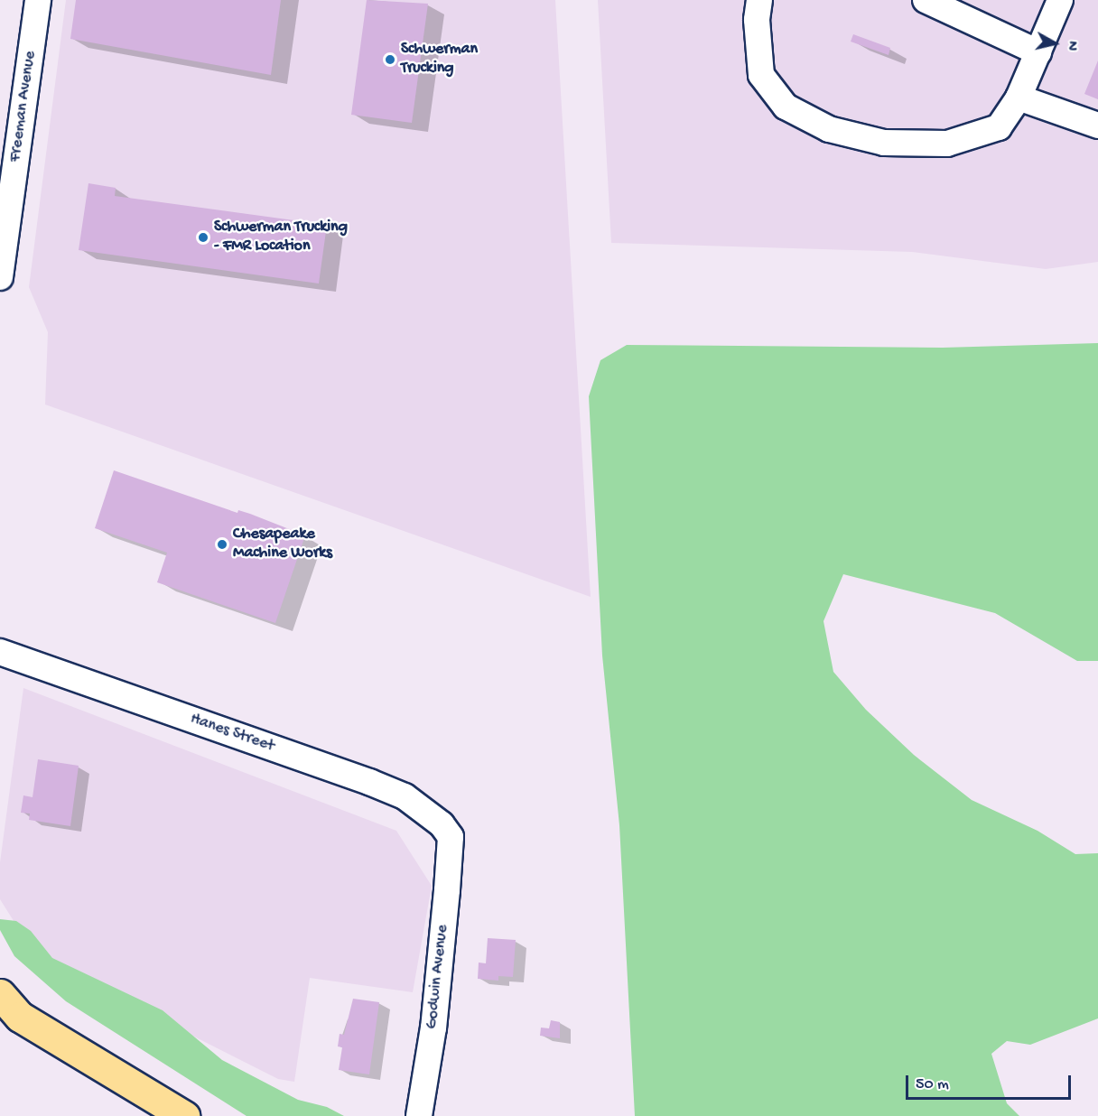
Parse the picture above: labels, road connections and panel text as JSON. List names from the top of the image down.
{
  "streets": {
    "street": ["Freeman Avenue", "Hanes Street", "Godwin Avenue"]
  },
  "crossings": [
    ["Hanes Street", "Godwin Avenue"]
  ],
  "places": ["Schwerman Trucking", "Schwerman Trucking - FMR Location", "Chesapeake Machine Works"],
  "scale_bar": "50 m",
  "north": "right"
}
